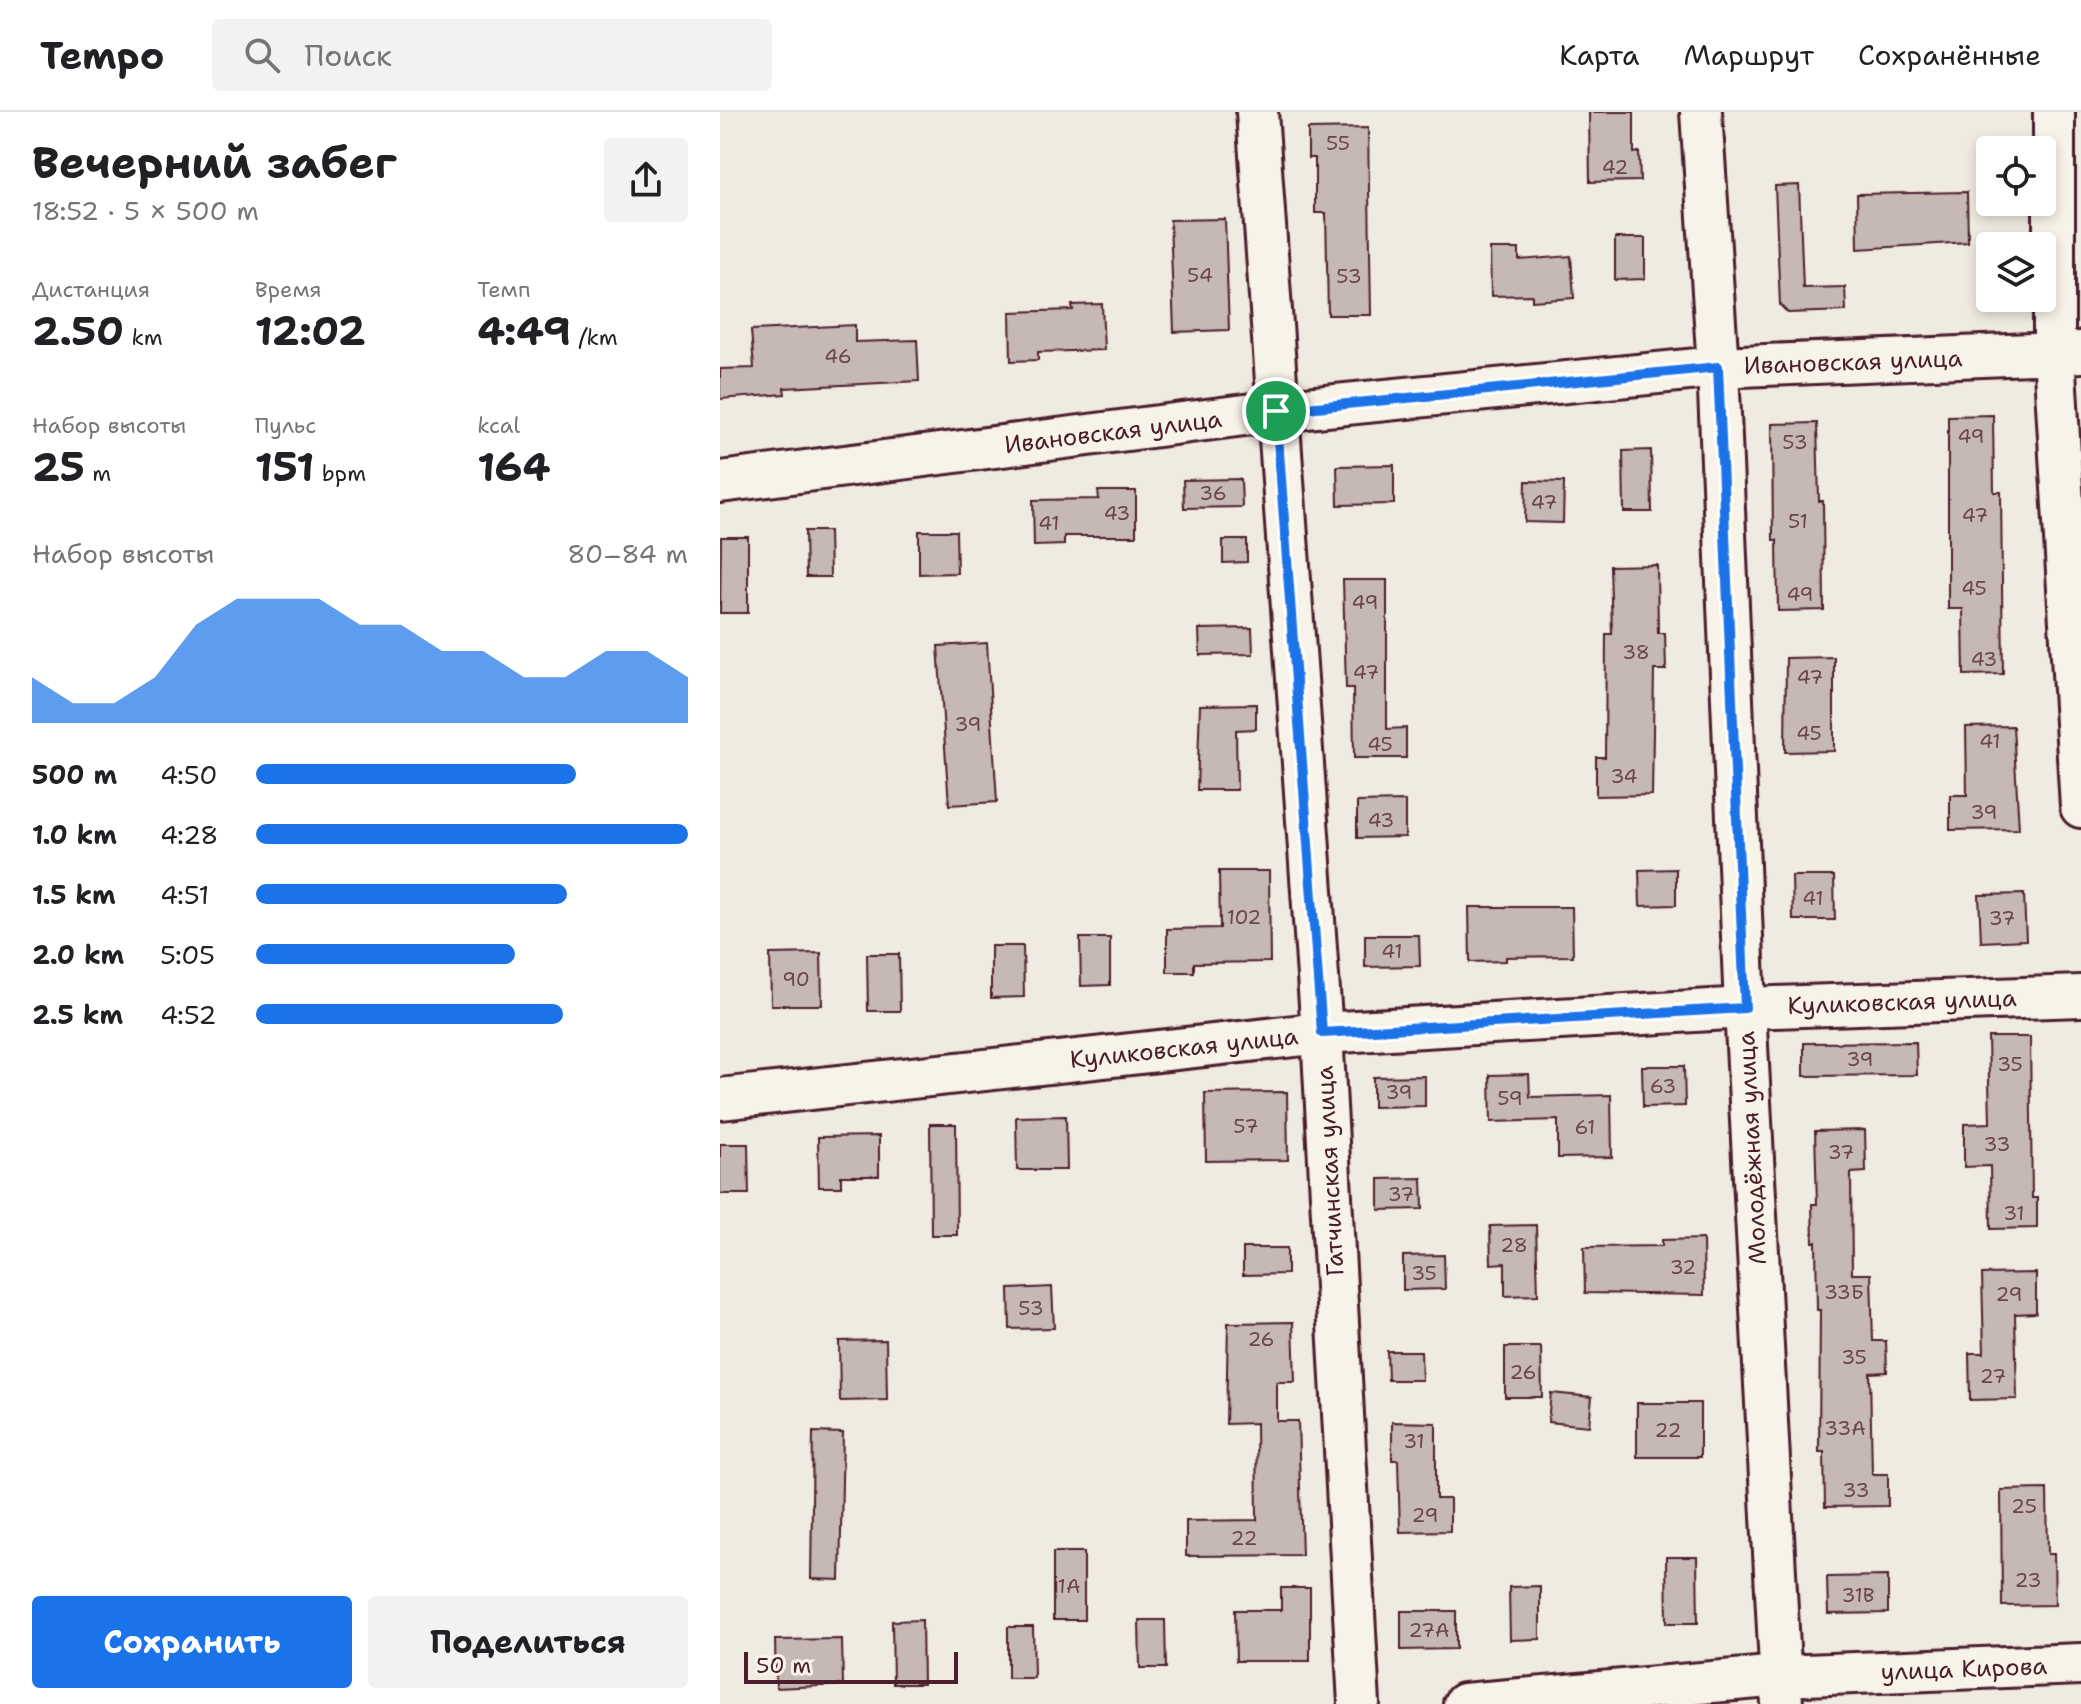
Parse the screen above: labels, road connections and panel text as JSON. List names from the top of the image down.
{
  "streets": {
    "street": [
      "Ивановская улица",
      "Куликовская улица",
      "Молодёжная улица",
      "Гатчинская улица",
      "улица Кирова"
    ]
  },
  "crossings": [
    ["Ивановская улица", "Молодёжная улица"],
    ["Ивановская улица", "Гатчинская улица"],
    ["Куликовская улица", "Молодёжная улица"],
    ["Куликовская улица", "Гатчинская улица"],
    ["Молодёжная улица", "улица Кирова"]
  ],
  "house_numbers": [
    "55",
    "42",
    "54",
    "53",
    "46",
    "49",
    "53",
    "36",
    "47",
    "43",
    "47",
    "51",
    "41",
    "45",
    "49",
    "49",
    "38",
    "43",
    "47",
    "47",
    "39",
    "45",
    "41",
    "45",
    "34",
    "39",
    "43",
    "41",
    "102",
    "37",
    "41",
    "90",
    "39",
    "35",
    "63",
    "39",
    "59",
    "57",
    "61",
    "33",
    "37",
    "37",
    "31",
    "28",
    "32",
    "35",
    "33Б",
    "29",
    "53",
    "26",
    "35",
    "26",
    "27",
    "33А",
    "22",
    "31",
    "33",
    "25",
    "29",
    "22",
    "23",
    "1А",
    "31В",
    "27А"
  ],
  "scale_bar": "50 m",
  "page": {
    "header": "Tempo",
    "search": "Поиск",
    "nav": ["Карта", "Маршрут", "Сохранённые"],
    "heading": ["Вечерний забег", "18:52 · 5 × 500 m"],
    "stats": [
      ["Дистанция", "2.50 km"],
      ["Время", "12:02"],
      ["Темп", "4:49 /km"],
      ["Набор высоты", "25 m"],
      ["Пульс", "151 bpm"],
      ["kcal", "164"]
    ],
    "chart": ["Набор высоты", "80–84 m"],
    "list": [
      {
        "name": "500 m",
        "note": "4:50"
      },
      {
        "name": "1.0 km",
        "note": "4:28"
      },
      {
        "name": "1.5 km",
        "note": "4:51"
      },
      {
        "name": "2.0 km",
        "note": "5:05"
      },
      {
        "name": "2.5 km",
        "note": "4:52"
      }
    ],
    "buttons": ["Сохранить", "Поделиться"],
    "scale": "50 m"
  }
}
